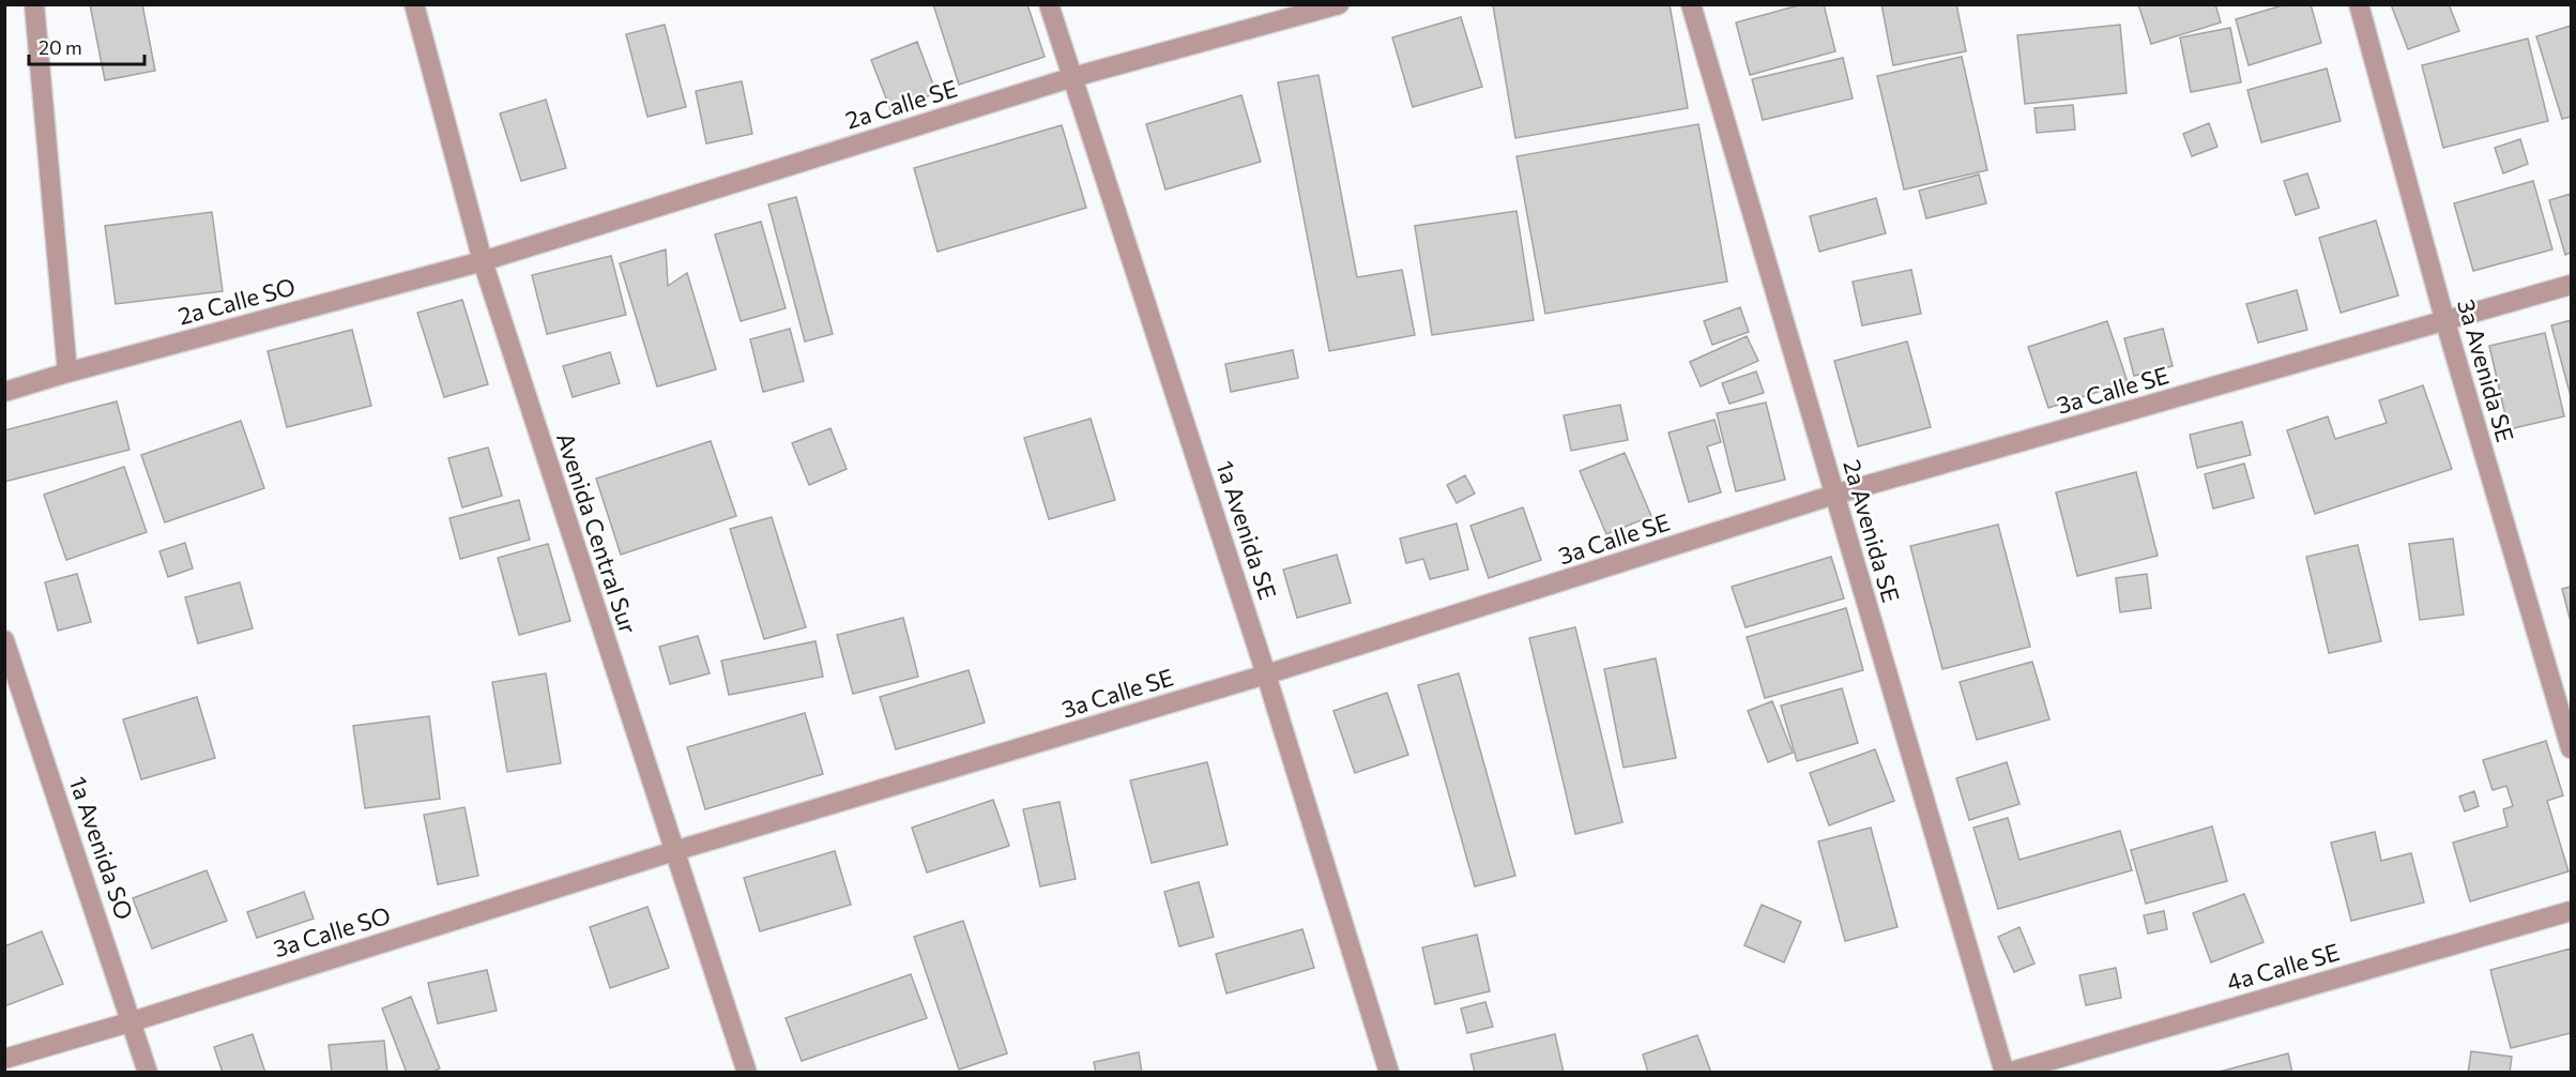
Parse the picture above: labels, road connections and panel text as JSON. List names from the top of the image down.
{
  "streets": {
    "street": [
      "2a Calle SE",
      "2a Calle SO",
      "3a Avenida SE",
      "3a Calle SE",
      "1a Avenida SE",
      "2a Avenida SE",
      "Avenida Central Sur",
      "1a Avenida SO",
      "3a Calle SO",
      "4a Calle SE"
    ]
  },
  "crossings": [
    ["2a Calle SE", "2a Calle SO"],
    ["2a Calle SE", "1a Avenida SE"],
    ["2a Calle SE", "Avenida Central Sur"],
    ["2a Calle SO", "Avenida Central Sur"],
    ["3a Avenida SE", "3a Calle SE"],
    ["3a Calle SE", "1a Avenida SE"],
    ["3a Calle SE", "2a Avenida SE"],
    ["3a Calle SE", "Avenida Central Sur"],
    ["3a Calle SE", "3a Calle SO"],
    ["2a Avenida SE", "4a Calle SE"],
    ["Avenida Central Sur", "3a Calle SO"],
    ["1a Avenida SO", "3a Calle SO"]
  ],
  "scale_bar": "20 m"
}
